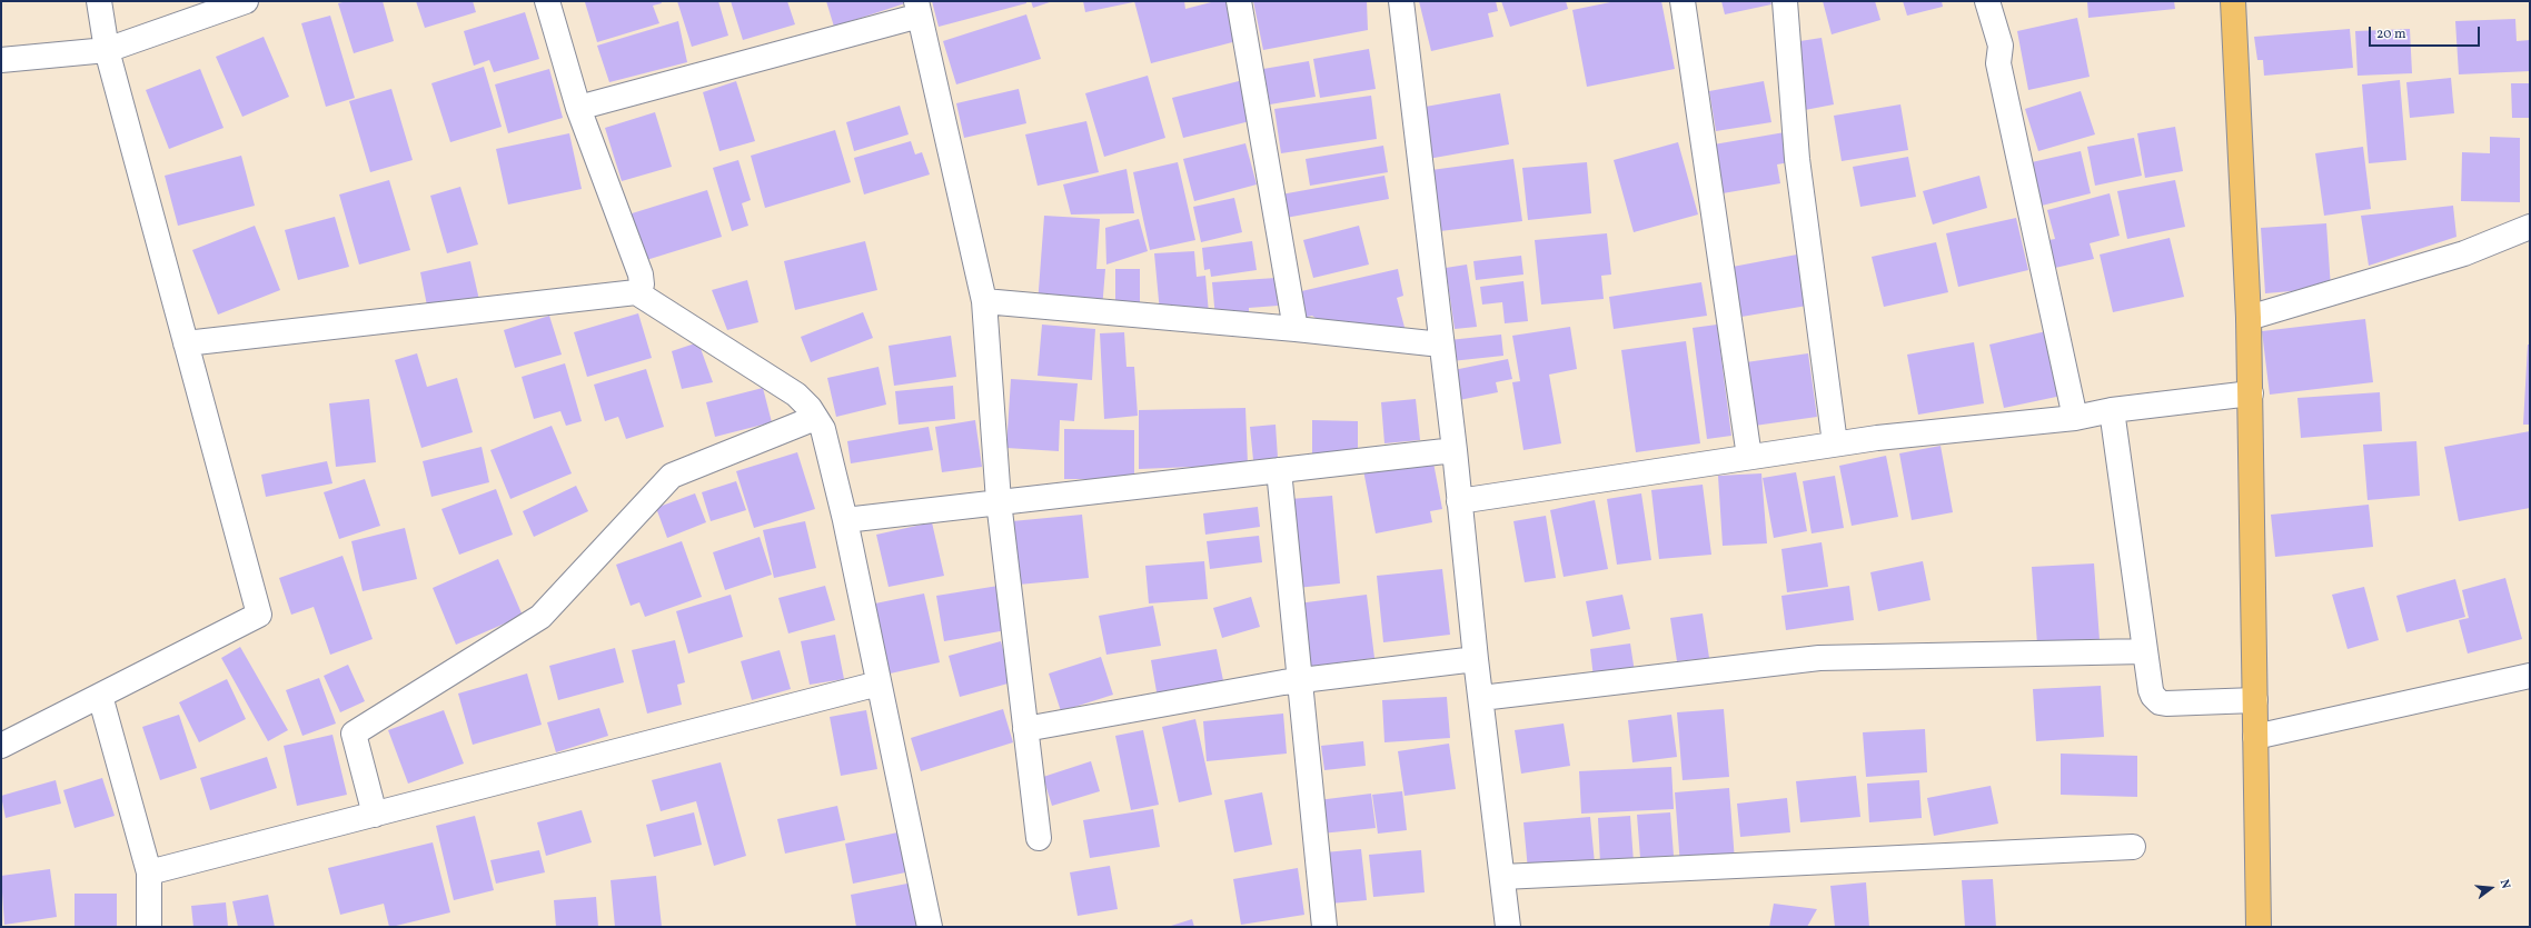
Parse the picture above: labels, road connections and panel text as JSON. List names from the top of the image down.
{
  "scale_bar": "20 m",
  "north": "right"
}
